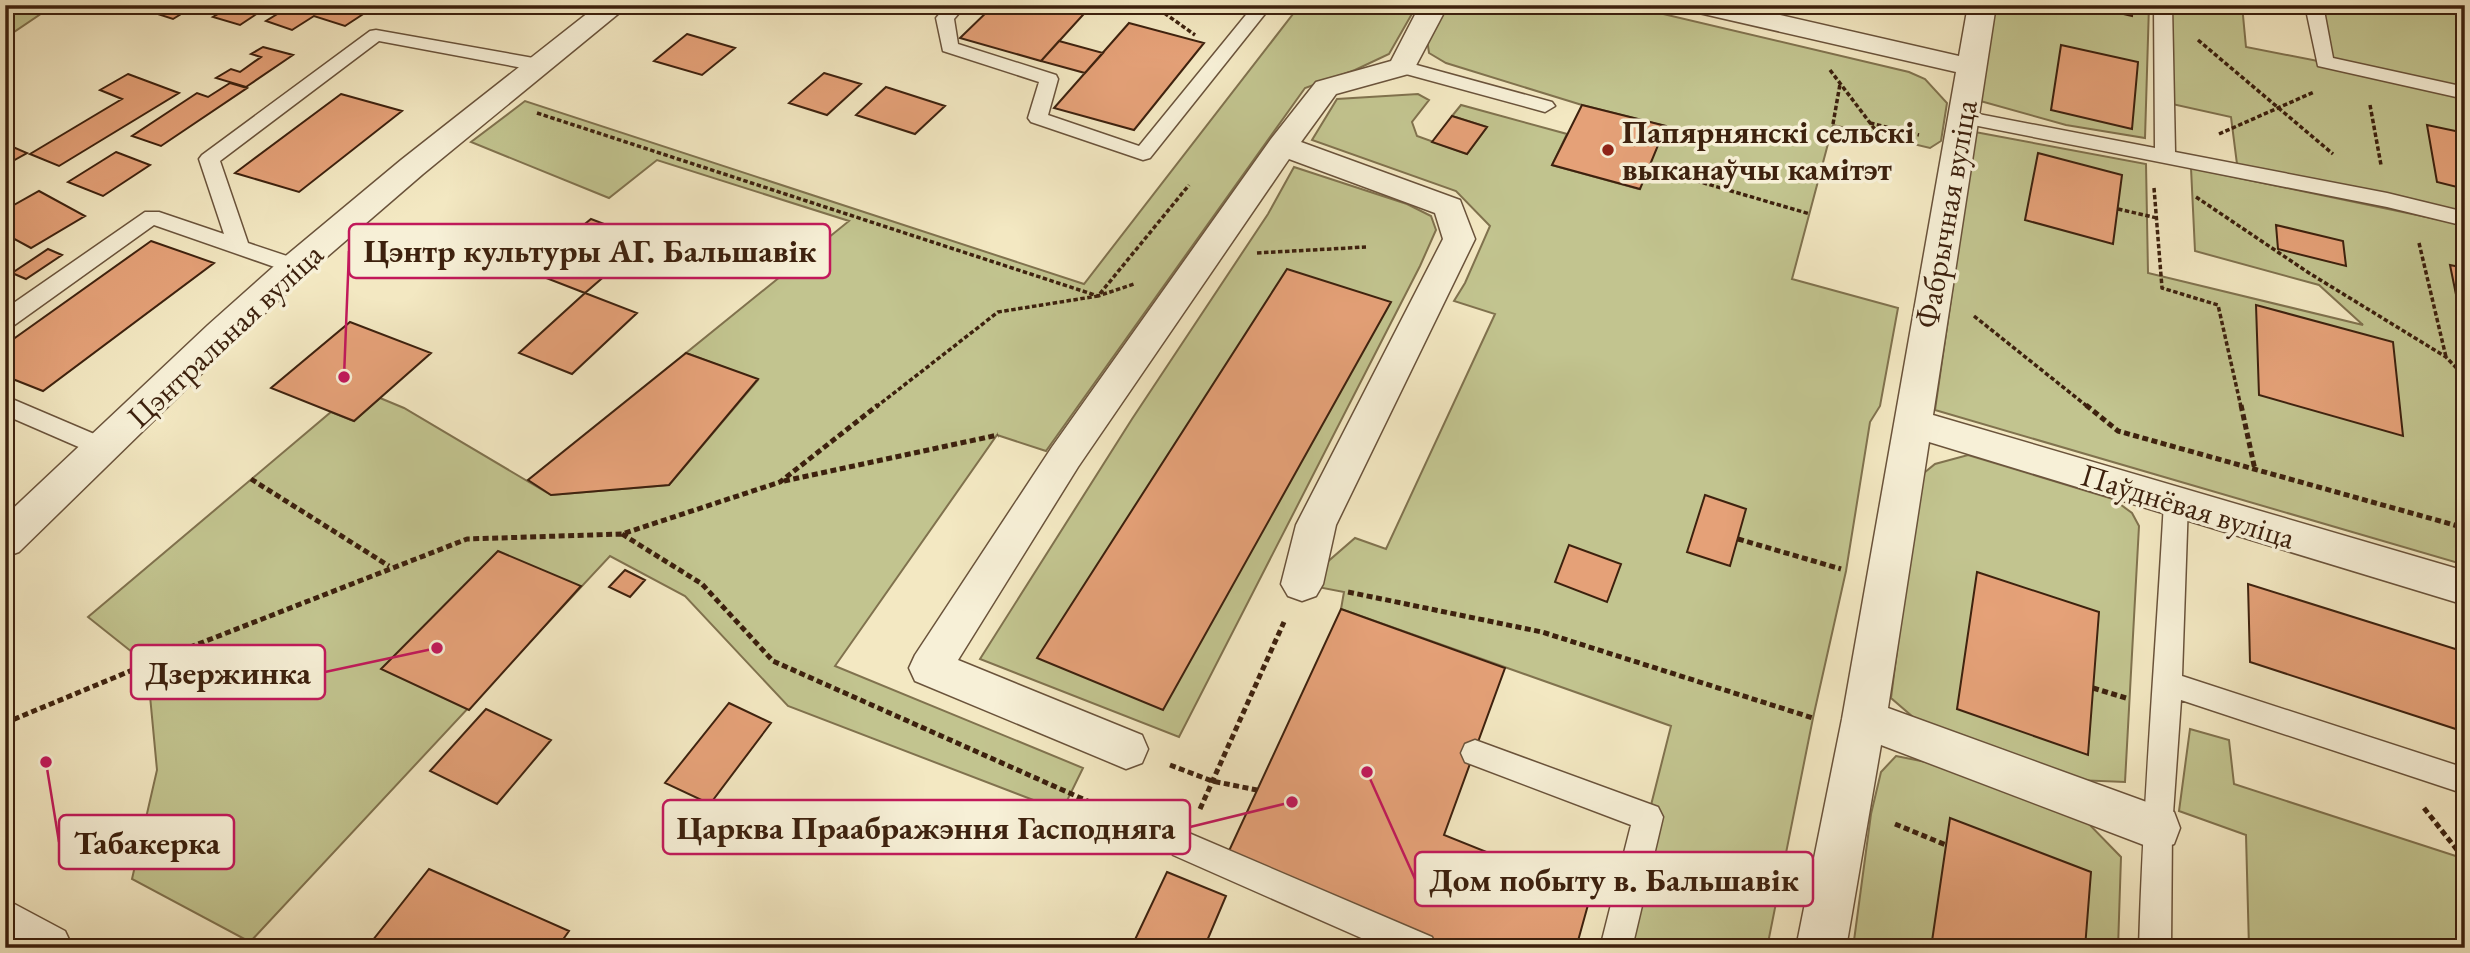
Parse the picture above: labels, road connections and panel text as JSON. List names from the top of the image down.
{
  "streets": {
    "street": ["Фабрычная вуліца", "Цэнтральная вуліца", "Паўднёвая вуліца"]
  },
  "crossings": [
    ["Фабрычная вуліца", "Паўднёвая вуліца"]
  ],
  "places": [
    "Папярнянскі сельскі выканаўчы камітэт",
    "Цэнтр культуры АГ. Бальшавік",
    "Дзержинка",
    "Табакерка",
    "Дом побыту в. Бальшавік",
    "Царква Праабражэння Гасподняга"
  ]
}
